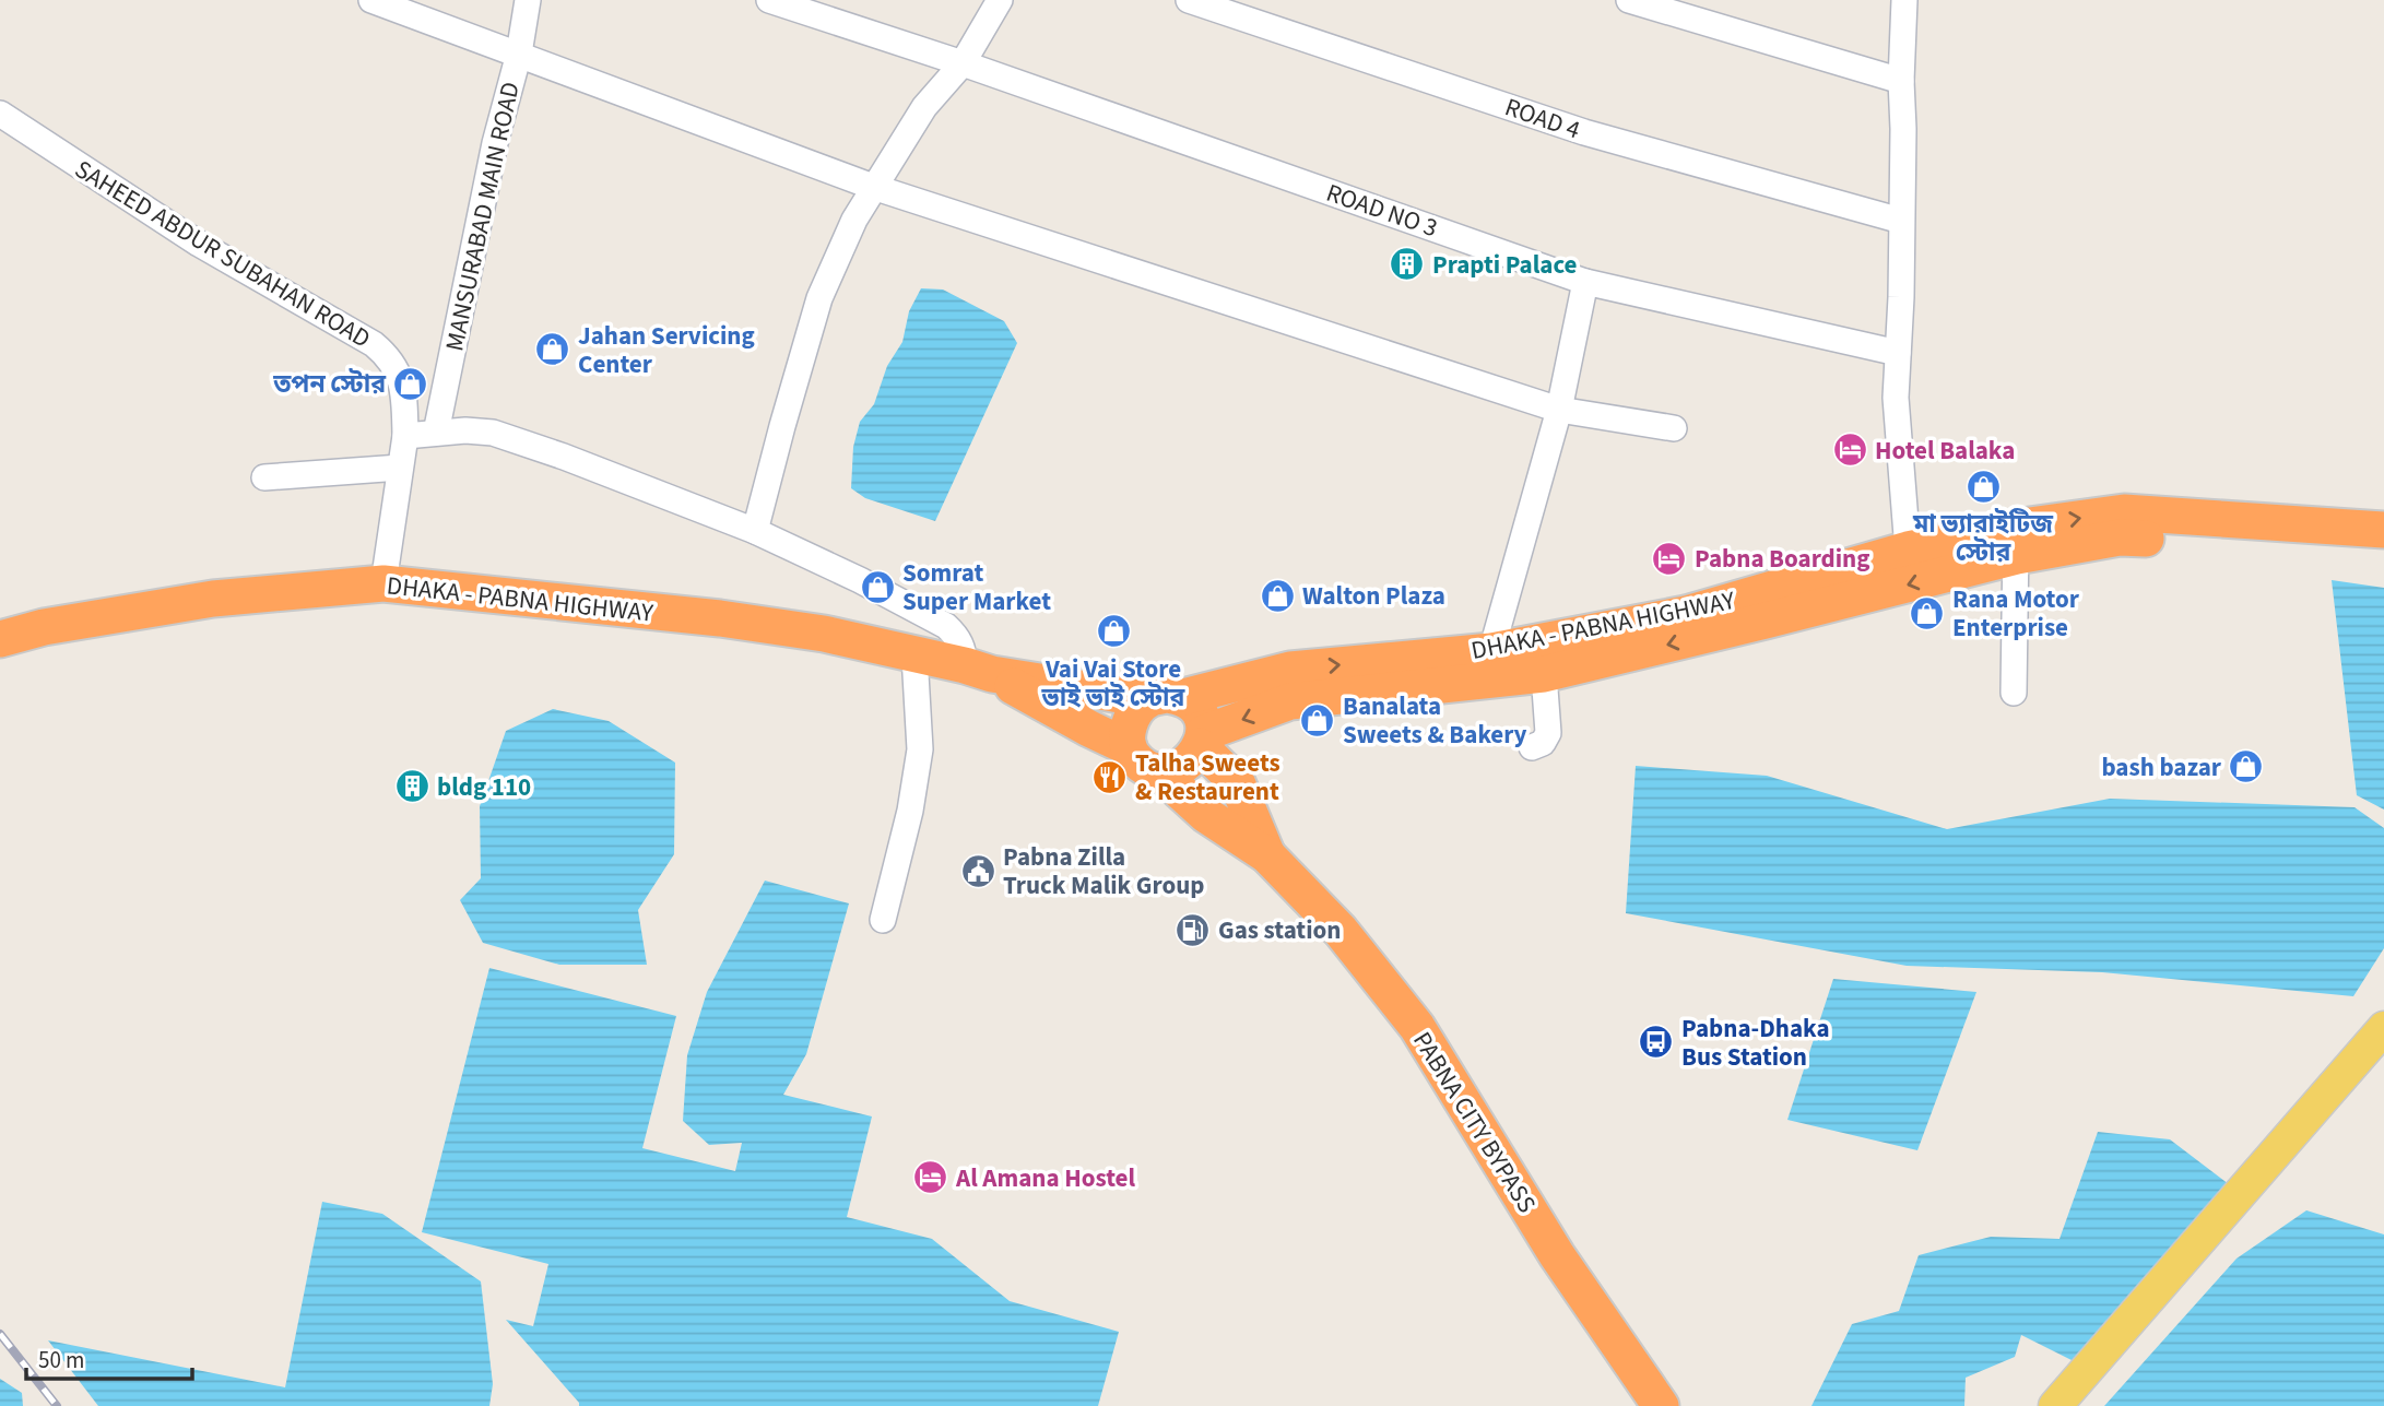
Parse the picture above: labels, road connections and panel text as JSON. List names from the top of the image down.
{
  "streets": {
    "highway": ["DHAKA - PABNA HIGHWAY", "PABNA CITY BYPASS"],
    "street": [
      "ROAD 4",
      "ROAD NO 3",
      "MANSURABAD MAIN ROAD",
      "SAHEED ABDUR SUBAHAN ROAD"
    ]
  },
  "crossings": [
    ["SAHEED ABDUR SUBAHAN ROAD", "DHAKA - PABNA HIGHWAY"],
    ["DHAKA - PABNA HIGHWAY", "PABNA CITY BYPASS"]
  ],
  "places": {
    "building": ["Prapti Palace", "bldg 110"],
    "shop": [
      "Jahan Servicing Center",
      "তপন স্টোর",
      "মা ভ‍্যারাইটিজ স্টোর",
      "Somrat Super Market",
      "Walton Plaza",
      "Rana Motor Enterprise",
      "Vai Vai Store ভাই ভাই স্টোর",
      "Banalata Sweets & Bakery",
      "bash bazar"
    ],
    "hotel": ["Hotel Balaka", "Pabna Boarding", "Al Amana Hostel"],
    "restaurant": ["Talha Sweets & Restaurent"],
    "public building": ["Pabna Zilla Truck Malik Group"],
    "fuel station": ["Gas station"],
    "bus stop": ["Pabna-Dhaka Bus Station"]
  },
  "scale_bar": "50 m"
}
